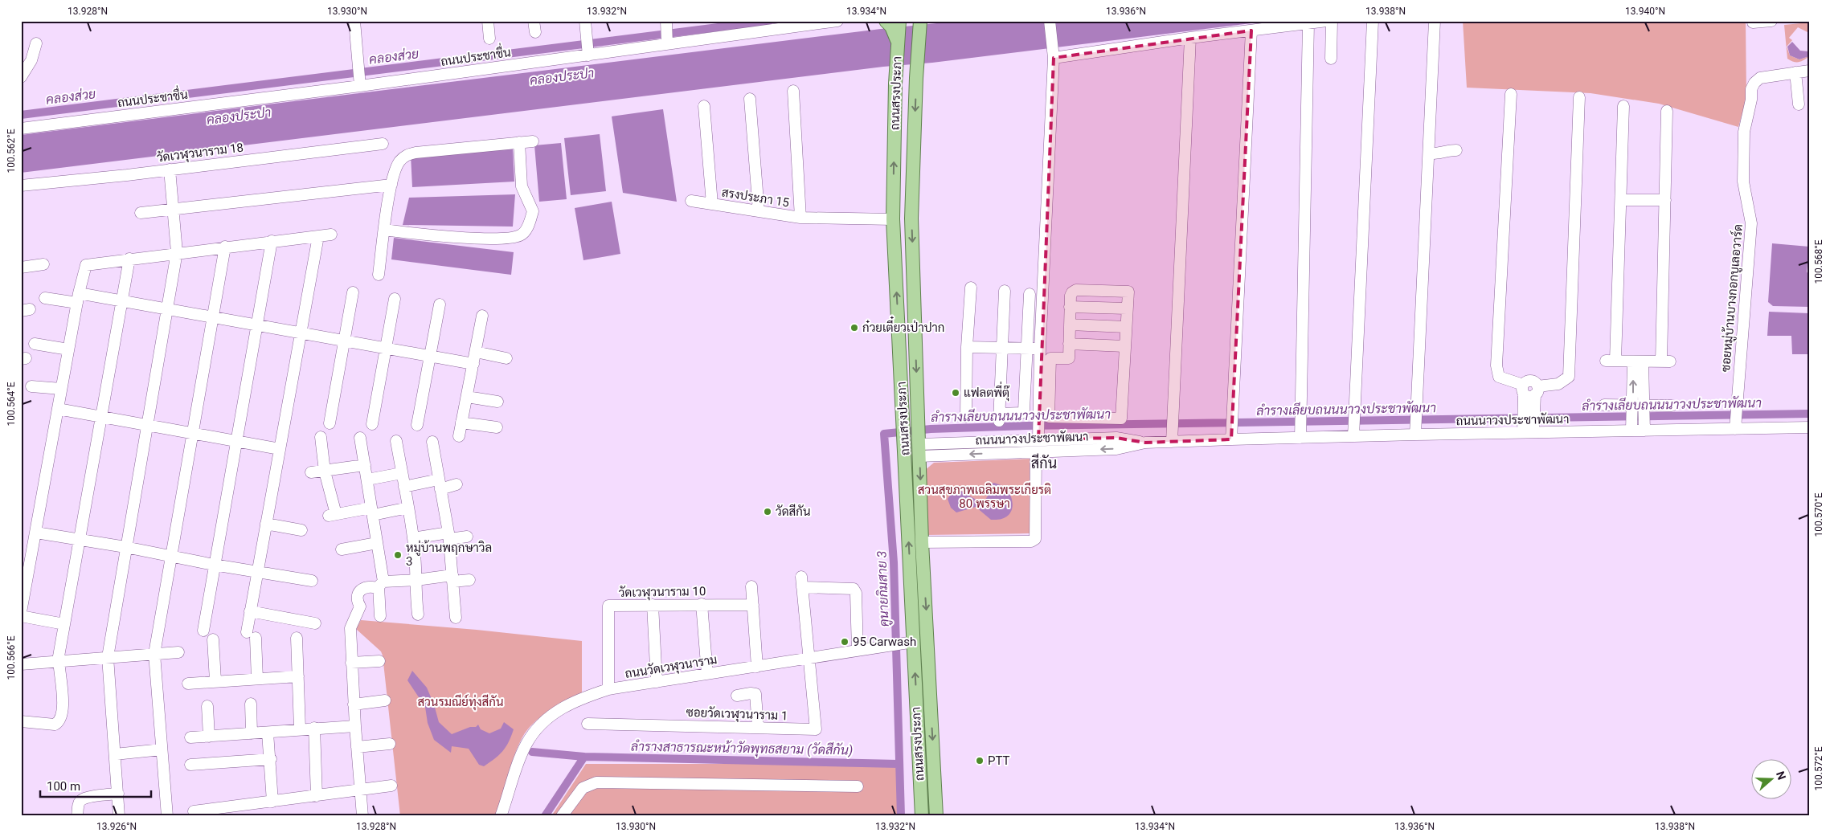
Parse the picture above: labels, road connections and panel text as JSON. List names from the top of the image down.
{
  "streets": {
    "main road": ["ถนนสรงประภา"],
    "street": [
      "ถนนประชาชื่น",
      "วัดเวฬุวนาราม 18",
      "สรงประภา 15",
      "ซอยหมู่บ้านบางกอกบูเลอวาร์ด",
      "ถนนนาวงประชาพัฒนา",
      "วัดเวฬุวนาราม 10",
      "ถนนวัดเวฬุวนาราม",
      "ซอยวัดเวฬุวนาราม 1"
    ]
  },
  "crossings": [
    ["ถนนสรงประภา", "สรงประภา 15"],
    ["ถนนสรงประภา", "ถนนนาวงประชาพัฒนา"],
    ["ถนนสรงประภา", "ถนนวัดเวฬุวนาราม"],
    ["ซอยหมู่บ้านบางกอกบูเลอวาร์ด", "ถนนนาวงประชาพัฒนา"],
    ["วัดเวฬุวนาราม 10", "ถนนวัดเวฬุวนาราม"],
    ["ถนนวัดเวฬุวนาราม", "ซอยวัดเวฬุวนาราม 1"]
  ],
  "districts": ["สีกัน"],
  "water": [
    "คลองส่วย",
    "คลองประปา",
    "ลำรางเลียบถนนนาวงประชาพัฒนา",
    "คูนายกิมสาย 3",
    "ลำรางสาธารณะหน้าวัดพุทธสยาม (วัดสีกัน)"
  ],
  "parks": ["สวนสุขภาพเฉลิมพระเกียรติ 80 พรรษา", "สวนรมณีย์ทุ่งสีกัน"],
  "places": [
    "ก๋วยเตี๋ยวเป่าปาก",
    "แฟลตพี่ตุ๊",
    "วัดสีกัน",
    "หมู่บ้านพฤกษาวิล 3",
    "95 Carwash",
    "PTT"
  ],
  "scale_bar": "100 m",
  "north": "right",
  "coordinates": [
    "13.928°N",
    "13.930°N",
    "13.932°N",
    "13.934°N",
    "13.936°N",
    "13.938°N",
    "13.940°N",
    "100.562°E",
    "100.568°E",
    "100.564°E",
    "100.570°E",
    "100.566°E",
    "100.572°E",
    "13.926°N"
  ]
}
